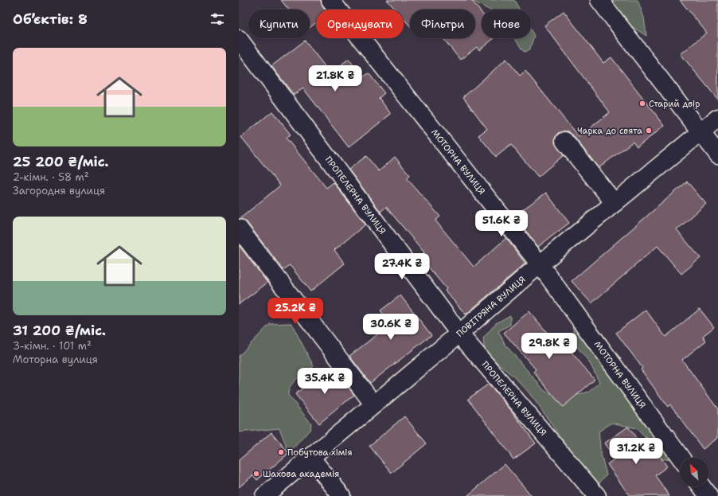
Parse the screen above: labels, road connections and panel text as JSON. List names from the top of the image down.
{
  "streets": {
    "street": ["МОТОРНА ВУЛИЦЯ", "ПРОПЕЛЕРНА ВУЛИЦЯ", "ПОВІТРЯНА ВУЛИЦЯ"]
  },
  "crossings": [
    ["МОТОРНА ВУЛИЦЯ", "ПОВІТРЯНА ВУЛИЦЯ"],
    ["ПРОПЕЛЕРНА ВУЛИЦЯ", "ПОВІТРЯНА ВУЛИЦЯ"]
  ],
  "places": [
    "Старий двір",
    "Чарка до свята",
    "Побутова хімія",
    "Шахова академія"
  ],
  "north": "top left",
  "page": {
    "heading": "Об’єктів: 8",
    "chip": [
      "Купити",
      "Орендувати",
      "Фільтри",
      "Нове"
    ],
    "list": [
      {
        "name": "25 200 ₴/міс.",
        "note": "2-кімн. · 58 m² · Загородня вулиця"
      },
      {
        "name": "31 200 ₴/міс.",
        "note": "3-кімн. · 101 m² · Моторна вулиця"
      }
    ],
    "price": [
      "21.8K ₴",
      "51.6K ₴",
      "27.4K ₴",
      "25.2K ₴",
      "30.6K ₴",
      "29.8K ₴",
      "35.4K ₴",
      "31.2K ₴"
    ]
  }
}
